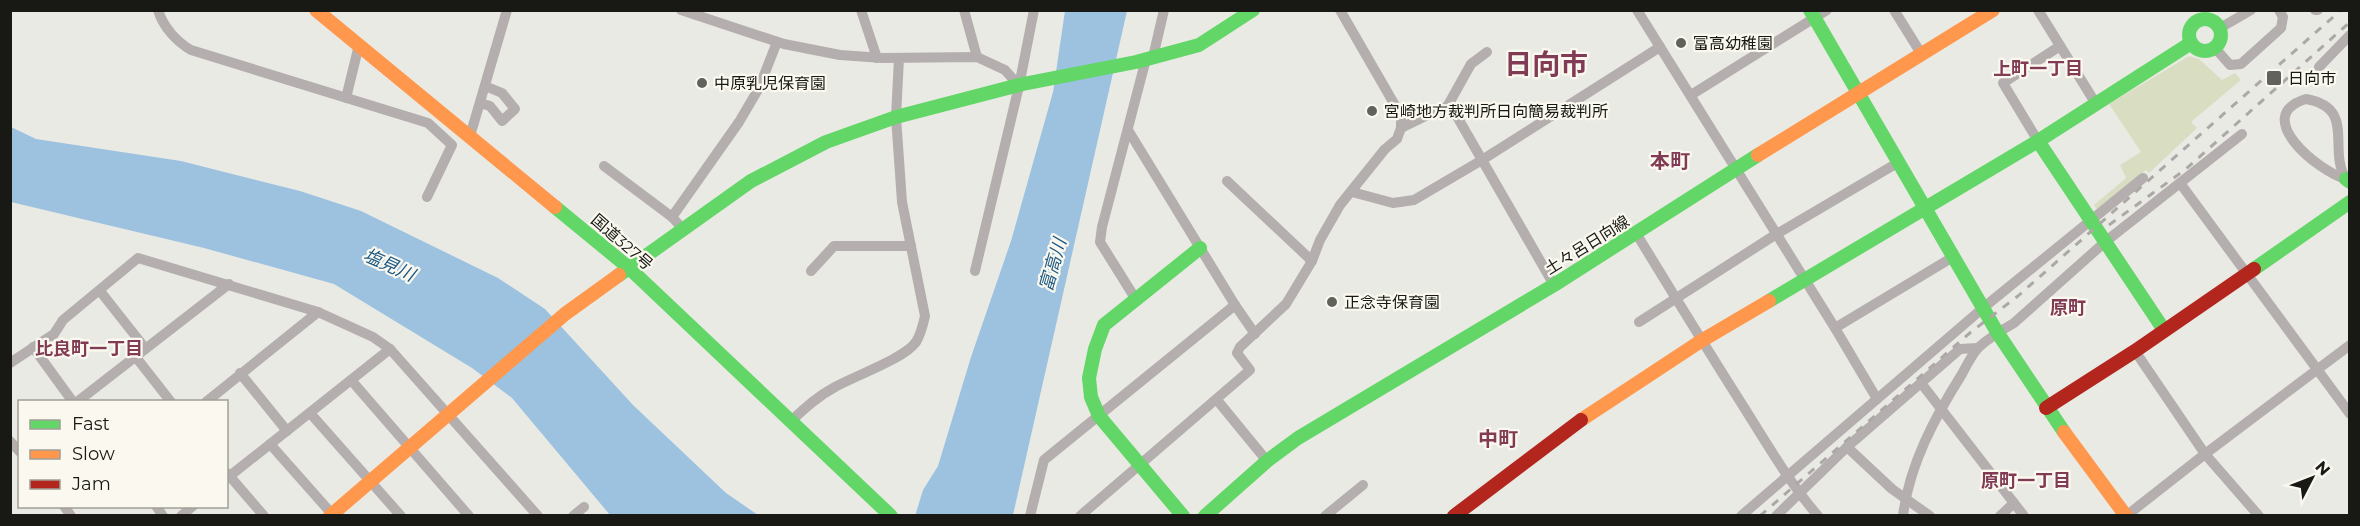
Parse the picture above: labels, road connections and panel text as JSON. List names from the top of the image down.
{
  "streets": {
    "main road": ["国道327号", "土々呂日向線"]
  },
  "districts": [
    "日向市",
    "上町一丁目",
    "本町",
    "原町",
    "比良町一丁目",
    "中町",
    "原町一丁目"
  ],
  "water": ["塩見川", "富高川"],
  "places": {
    "other": [
      "富高幼稚園",
      "中原乳児保育園",
      "宮崎地方裁判所日向簡易裁判所",
      "正念寺保育園"
    ],
    "transit": ["日向市"]
  },
  "legend": ["Fast", "Slow", "Jam"],
  "north": "top right"
}
